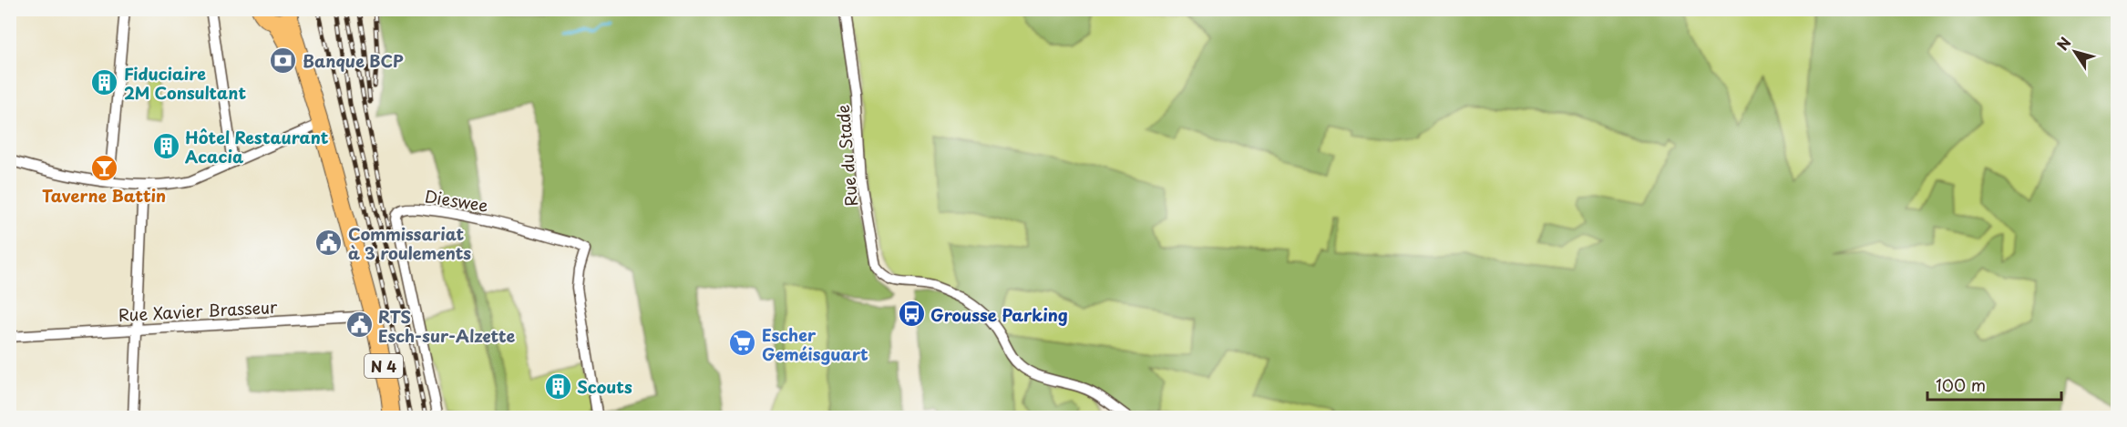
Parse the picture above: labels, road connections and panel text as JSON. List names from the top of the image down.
{
  "streets": {
    "main road": ["N 4"],
    "street": ["Rue du Stade", "Dieswee", "Rue Xavier Brasseur"]
  },
  "crossings": [
    ["Rue Xavier Brasseur", "N 4"]
  ],
  "places": {
    "bank": ["Banque BCP"],
    "building": ["Fiduciaire 2M Consultant", "Hôtel Restaurant Acacia", "Scouts"],
    "bar": ["Taverne Battin"],
    "public building": ["Commissariat à 3 roulements", "RTS Esch-sur-Alzette"],
    "bus stop": ["Grousse Parking"],
    "supermarket": ["Escher Geméisguart"]
  },
  "scale_bar": "100 m",
  "north": "top left"
}
